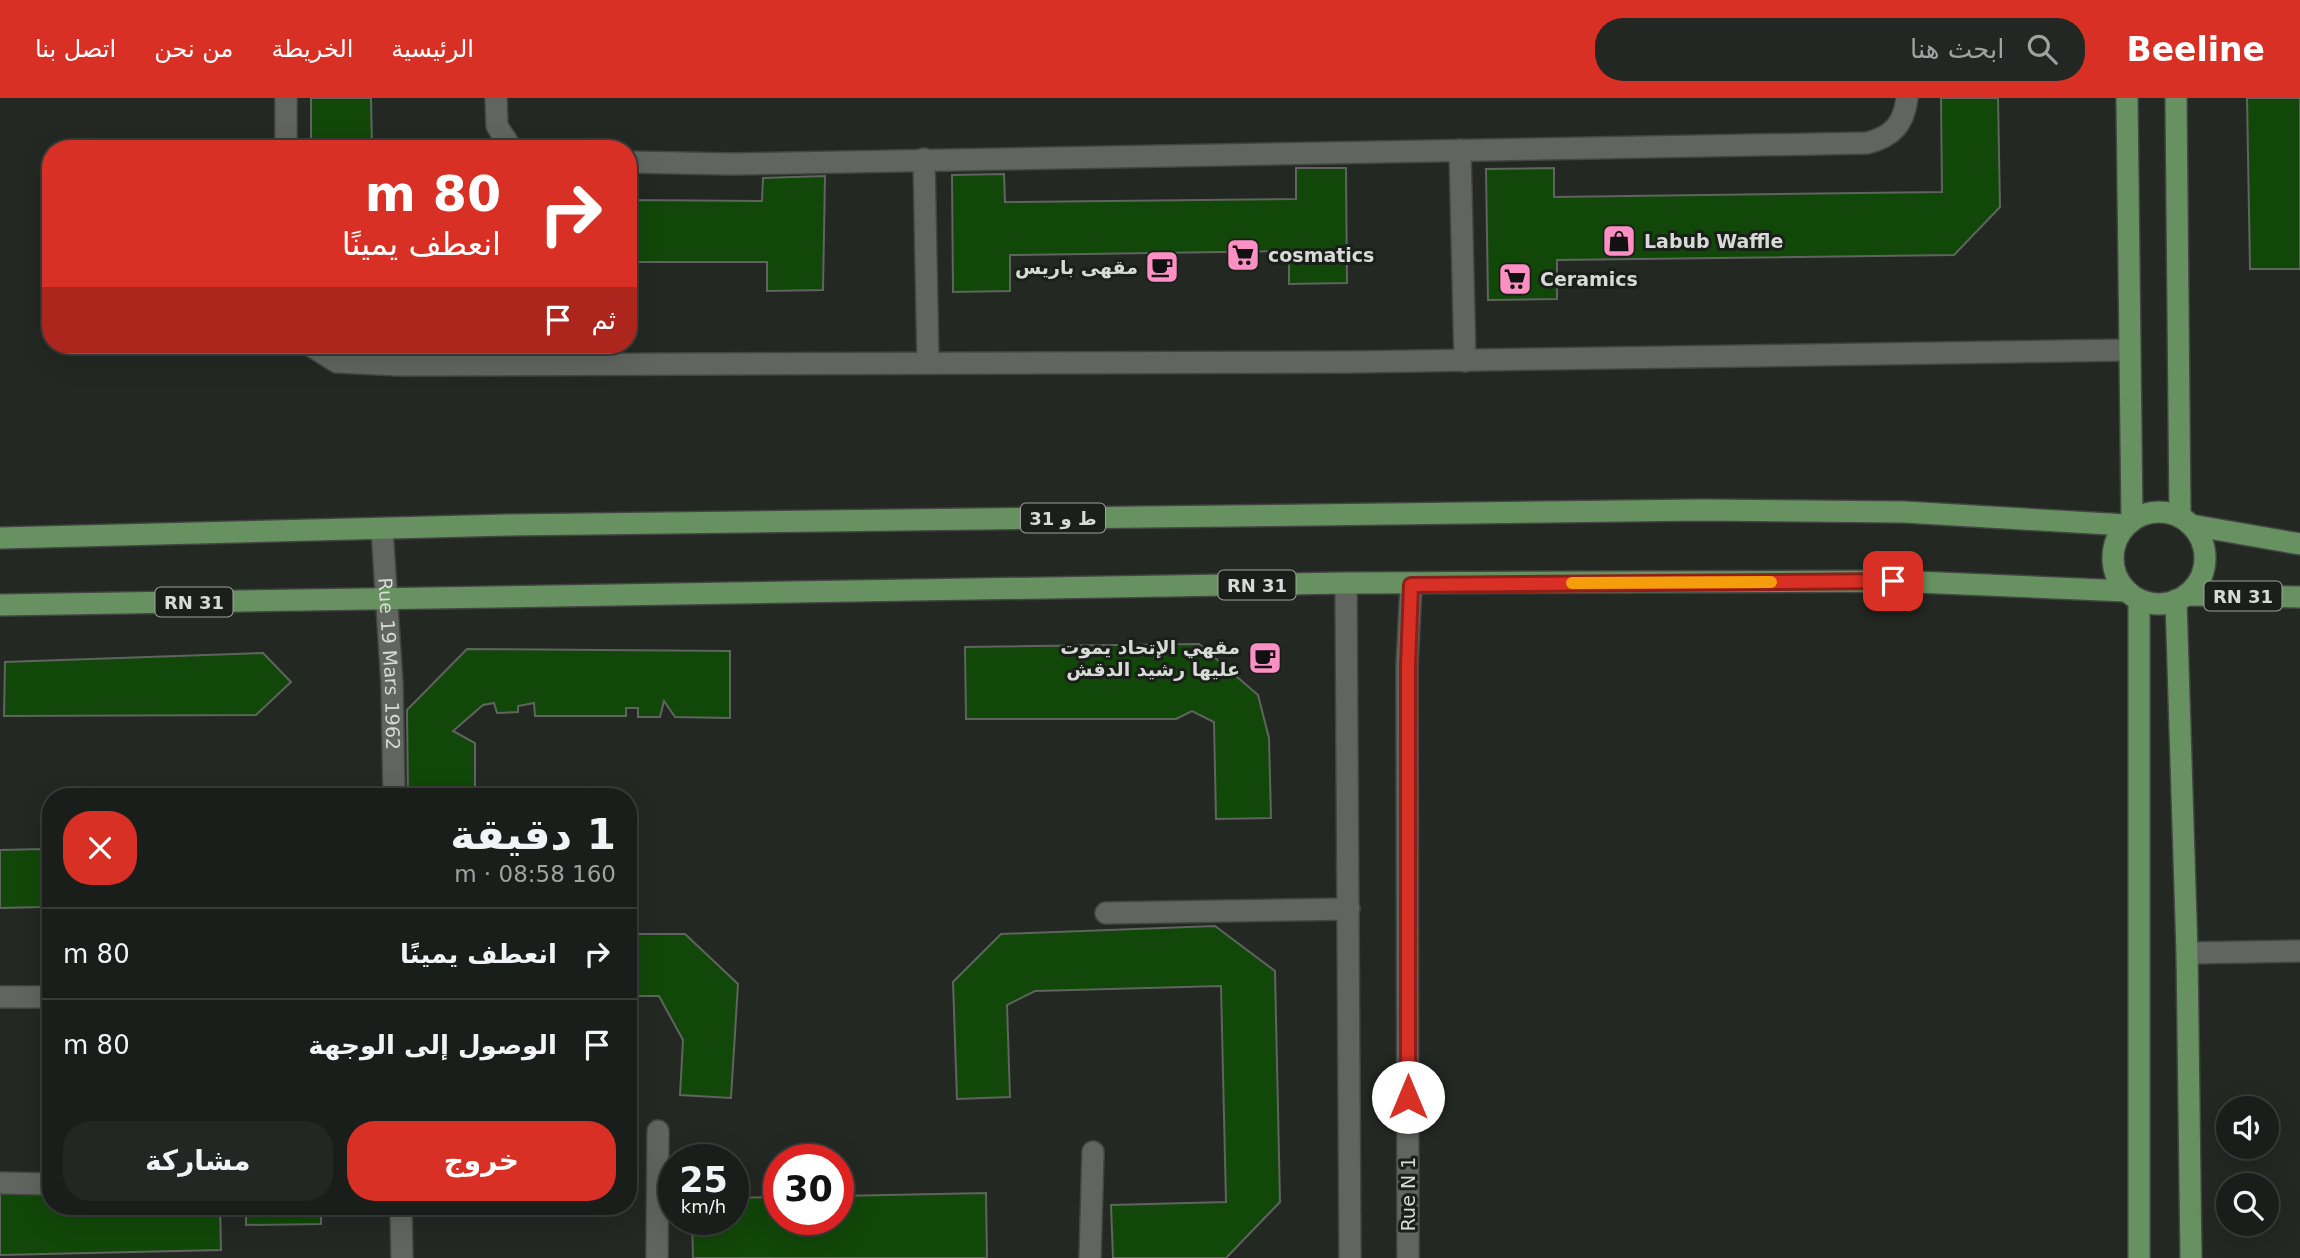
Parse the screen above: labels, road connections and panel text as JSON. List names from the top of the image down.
{
  "streets": {
    "main road": ["ط و 31", "RN 31"],
    "street": ["Rue 19 Mars 1962", "Rue N 1"]
  },
  "crossings": [
    ["ط و 31", "RN 31"],
    ["ط و 31", "Rue 19 Mars 1962"],
    ["RN 31", "Rue 19 Mars 1962"],
    ["RN 31", "Rue N 1"]
  ],
  "places": {
    "shop": ["Labub Waffle"],
    "supermarket": ["cosmatics", "Ceramics"],
    "cafe": ["مقهى باريس", "مقهي الإتحاد يموت عليها رشيد الدقش"]
  },
  "page": {
    "header": "Beeline",
    "search": "ابحث هنا",
    "nav": [
      "الرئيسية",
      "الخريطة",
      "من نحن",
      "اتصل بنا"
    ],
    "turn": ["80 m", "انعطف يمينًا"],
    "then": "ثم",
    "heading": ["1 دقيقة", "160 m · 08:58"],
    "list": [
      {
        "name": "انعطف يمينًا",
        "value": "80 m"
      },
      {
        "name": "الوصول إلى الوجهة",
        "value": "80 m"
      }
    ],
    "buttons": ["خروج", "مشاركة"],
    "speed": "25 km/h",
    "limit": "30"
  }
}
